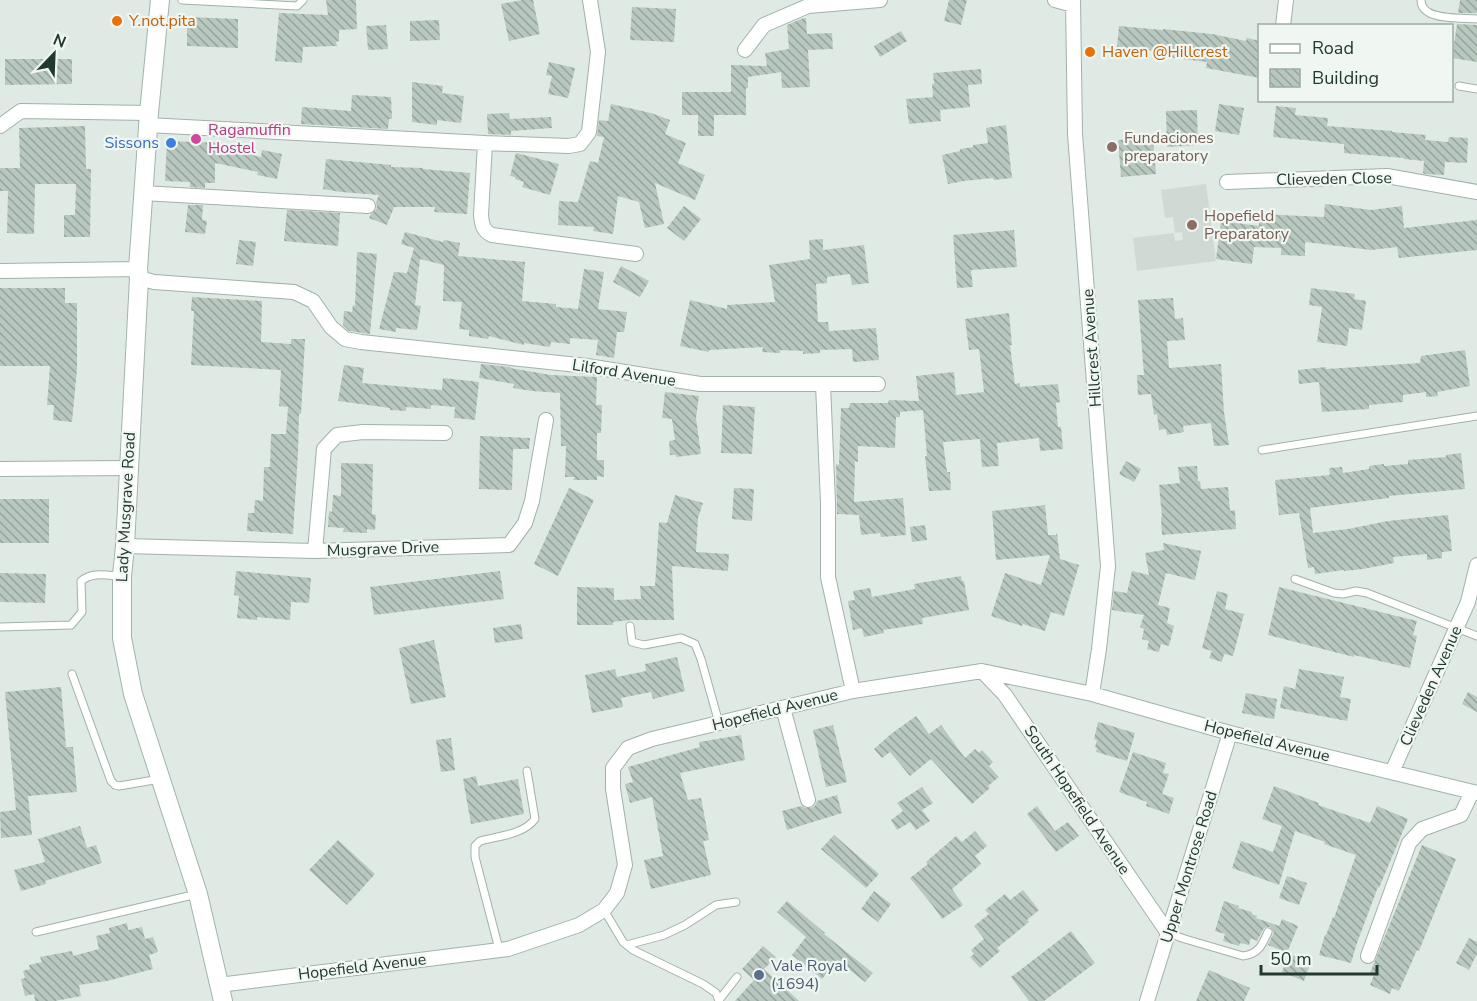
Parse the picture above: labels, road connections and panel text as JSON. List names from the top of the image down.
{
  "streets": {
    "main road": ["Lady Musgrave Road"],
    "street": [
      "Clieveden Close",
      "Hillcrest Avenue",
      "Lilford Avenue",
      "Musgrave Drive",
      "Clieveden Avenue",
      "Hopefield Avenue",
      "South Hopefield Avenue",
      "Upper Montrose Road"
    ]
  },
  "crossings": [
    ["Hillcrest Avenue", "Hopefield Avenue"],
    ["Lilford Avenue", "Lady Musgrave Road"],
    ["Lady Musgrave Road", "Musgrave Drive"],
    ["Lady Musgrave Road", "Hopefield Avenue"],
    ["Clieveden Avenue", "Hopefield Avenue"],
    ["Hopefield Avenue", "South Hopefield Avenue"],
    ["Hopefield Avenue", "Upper Montrose Road"],
    ["South Hopefield Avenue", "Upper Montrose Road"]
  ],
  "places": [
    "Y.not.pita",
    "Haven @Hillcrest",
    "Ragamuffin Hostel",
    "Sissons",
    "Fundaciones preparatory",
    "Hopefield Preparatory",
    "Vale Royal (1694)"
  ],
  "legend": ["Road", "Building"],
  "scale_bar": "50 m",
  "north": "top right"
}
